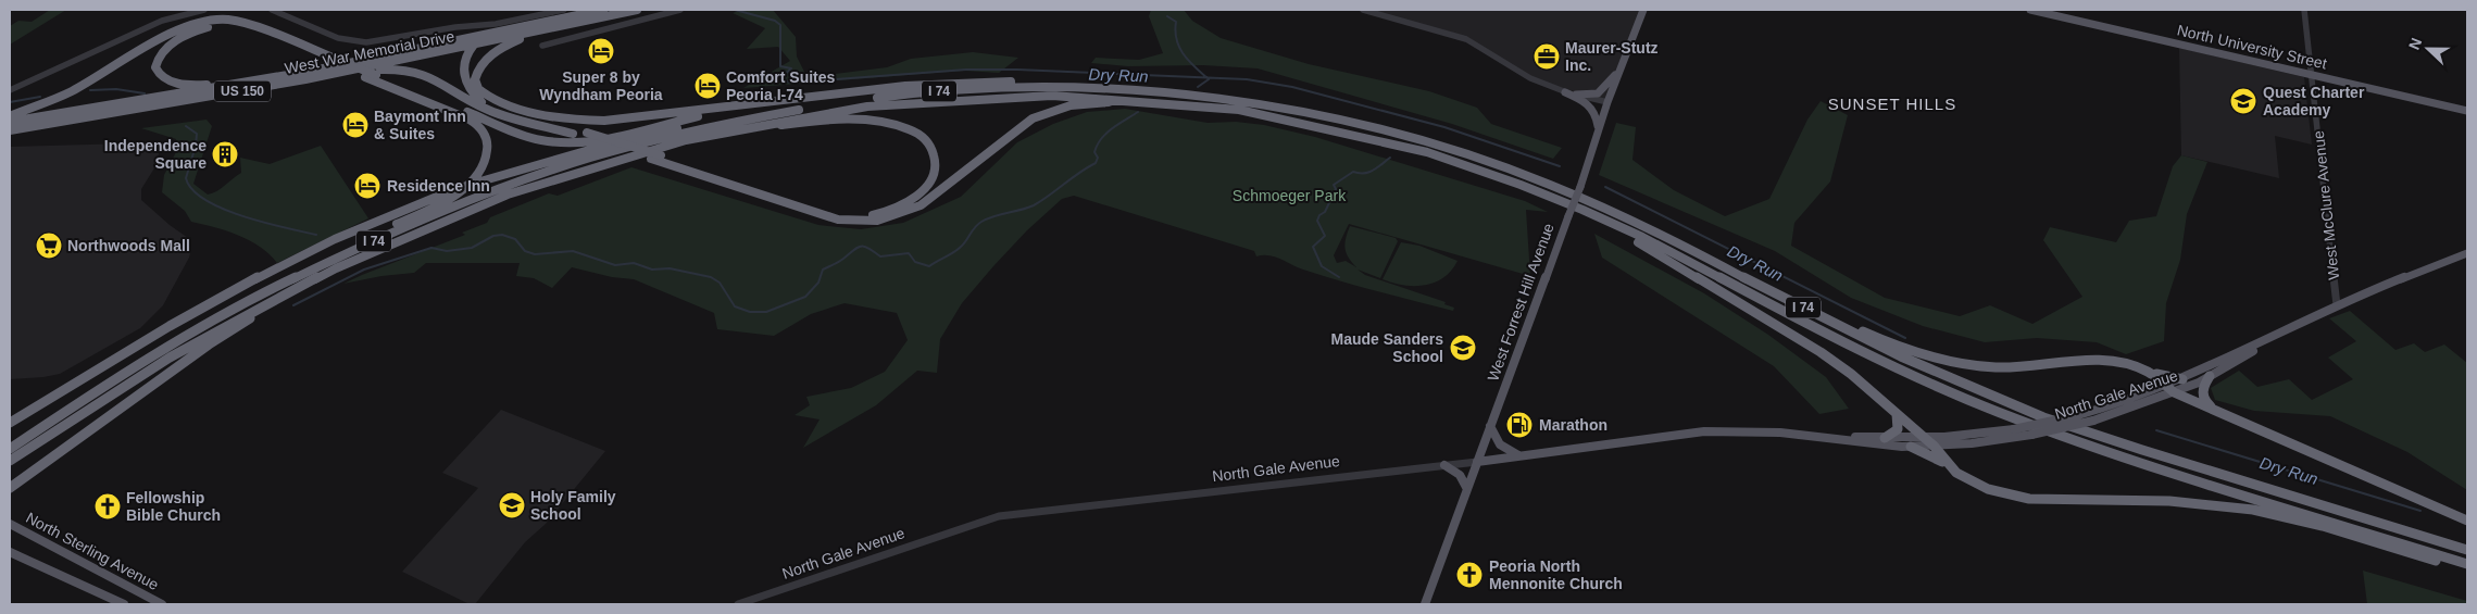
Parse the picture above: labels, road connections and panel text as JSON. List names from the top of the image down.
{
  "streets": {
    "highway": ["West War Memorial Drive", "US 150", "I 74"],
    "main road": [
      "North University Street",
      "West Forrest Hill Avenue",
      "North Gale Avenue",
      "North Sterling Avenue"
    ],
    "street": ["West McClure Avenue"]
  },
  "crossings": [
    ["North University Street", "West McClure Avenue"],
    ["West McClure Avenue", "North Gale Avenue"],
    ["West Forrest Hill Avenue", "North Gale Avenue"]
  ],
  "districts": ["SUNSET HILLS"],
  "water": ["Dry Run"],
  "parks": ["Schmoeger Park"],
  "places": {
    "hotel": [
      "Super 8 by Wyndham Peoria",
      "Comfort Suites Peoria I-74",
      "Baymont Inn & Suites",
      "Residence Inn"
    ],
    "office": ["Maurer-Stutz Inc."],
    "school or university": ["Quest Charter Academy", "Maude Sanders School", "Holy Family School"],
    "building": ["Independence Square"],
    "supermarket": ["Northwoods Mall"],
    "fuel station": ["Marathon"],
    "church": ["Fellowship Bible Church", "Peoria North Mennonite Church"]
  },
  "north": "left"
}
